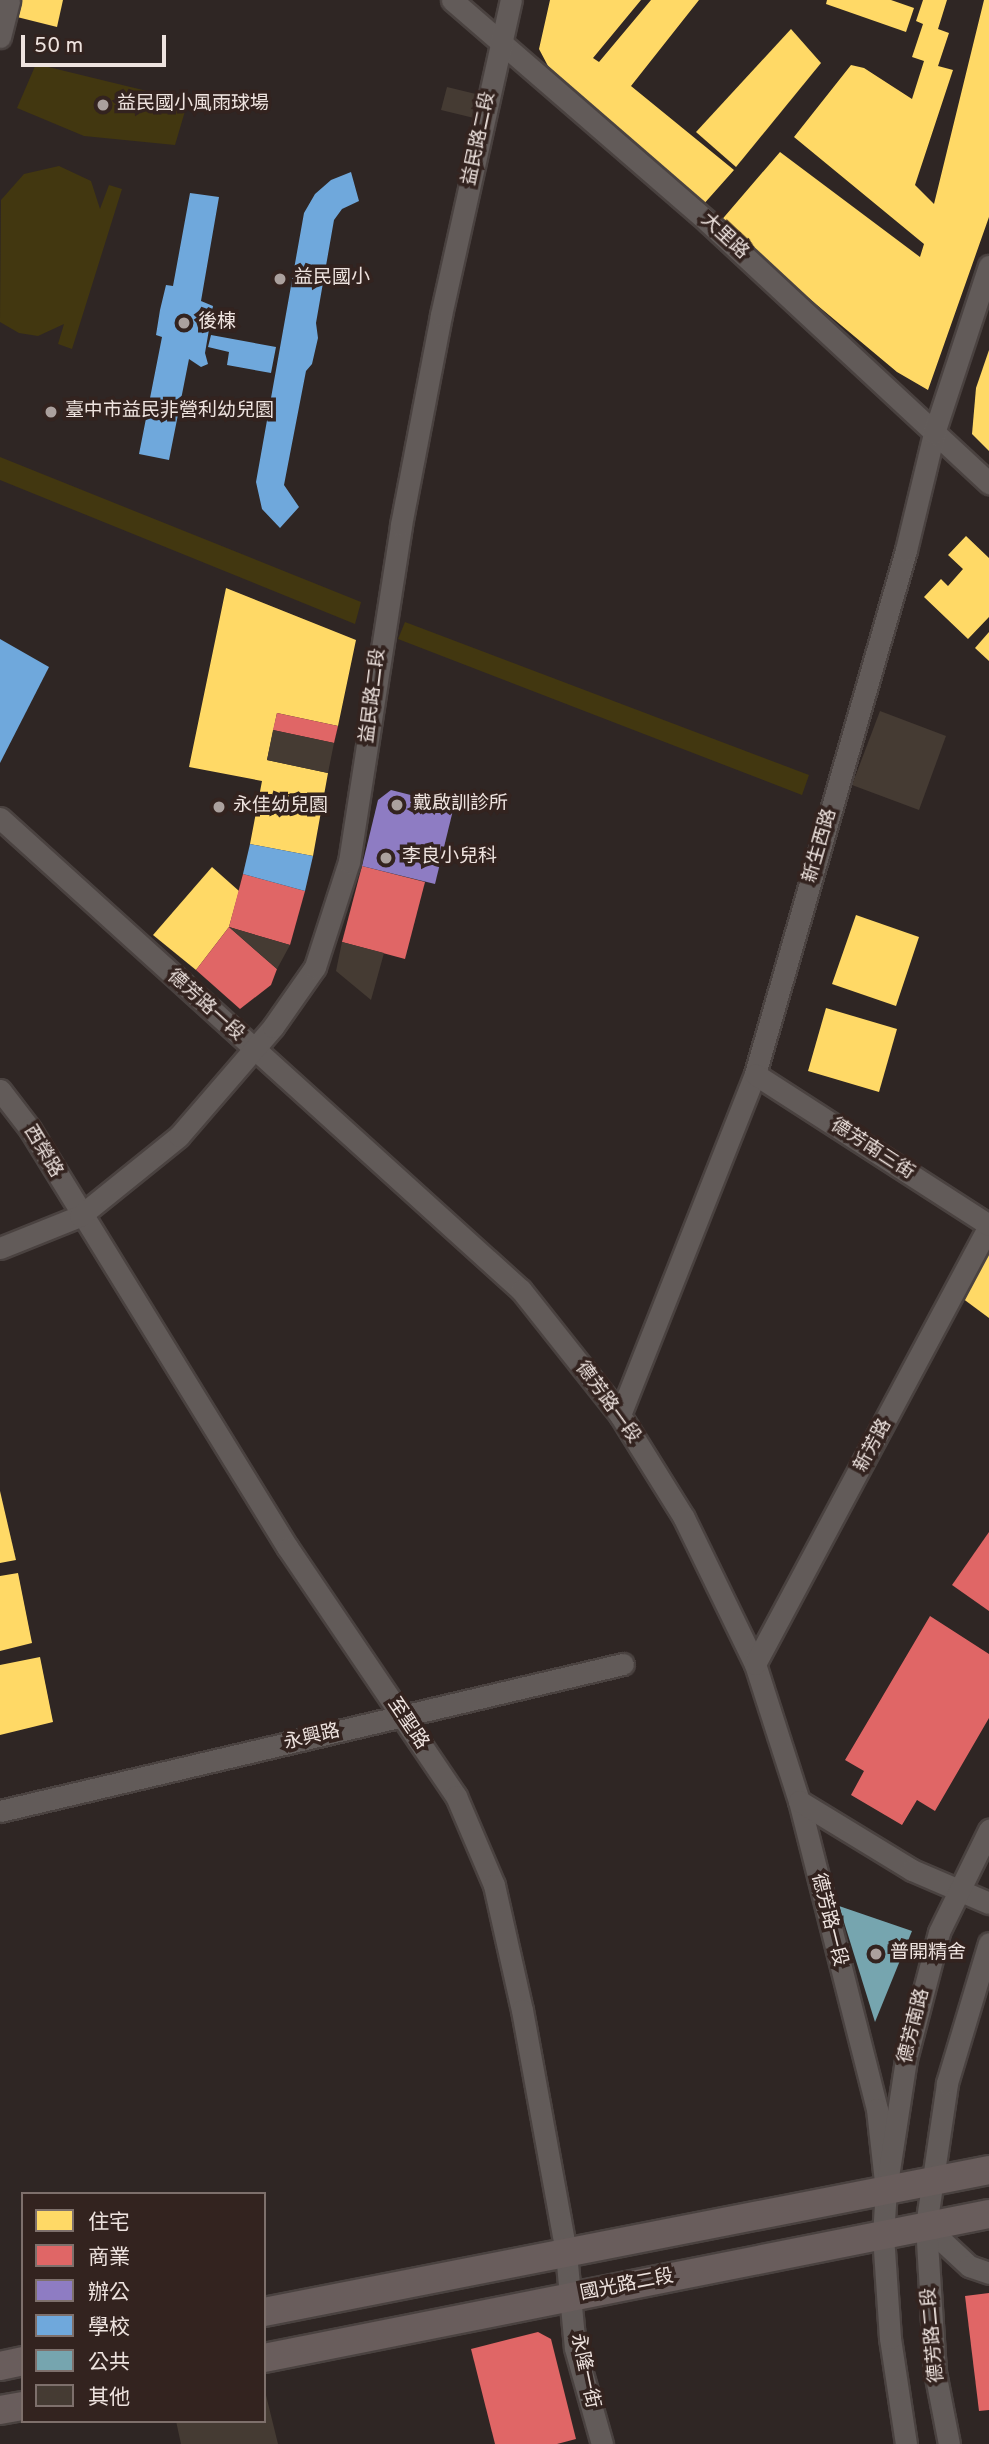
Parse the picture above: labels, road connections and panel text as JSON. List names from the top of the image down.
{
  "streets": {
    "main road": ["國光路二段"],
    "street": [
      "益民路二段",
      "大里路",
      "新生西路",
      "德芳路一段",
      "德芳南三街",
      "西榮路",
      "新芳路",
      "至聖路",
      "永興路",
      "德芳南路",
      "德芳路二段",
      "永隆一街"
    ]
  },
  "crossings": [
    ["益民路二段", "大里路"],
    ["益民路二段", "德芳路一段"],
    ["益民路二段", "西榮路"],
    ["益民路二段", "至聖路"],
    ["大里路", "新生西路"],
    ["新生西路", "德芳路一段"],
    ["新生西路", "德芳南三街"],
    ["德芳路一段", "新芳路"],
    ["德芳路一段", "德芳南路"],
    ["德芳南三街", "新芳路"],
    ["西榮路", "至聖路"],
    ["至聖路", "永興路"],
    ["至聖路", "國光路二段"],
    ["至聖路", "永隆一街"],
    ["德芳南路", "國光路二段"],
    ["國光路二段", "德芳路二段"],
    ["國光路二段", "永隆一街"]
  ],
  "places": [
    "益民國小風雨球場",
    "益民國小",
    "後棟",
    "臺中市益民非營利幼兒園",
    "戴啟訓診所",
    "永佳幼兒園",
    "李良小兒科",
    "普開精舍"
  ],
  "legend": [
    "住宅",
    "商業",
    "辦公",
    "學校",
    "公共",
    "其他"
  ],
  "scale_bar": "50 m"
}
